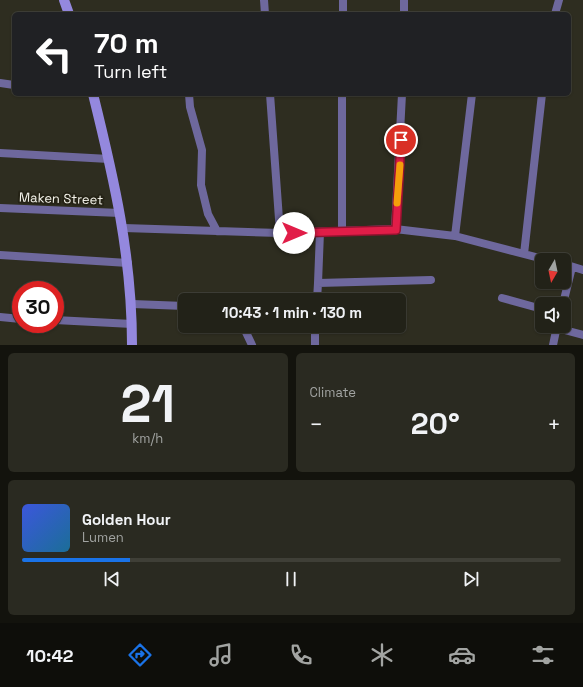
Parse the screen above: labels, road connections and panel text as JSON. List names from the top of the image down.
{
  "streets": {
    "street": ["Maken Street"]
  },
  "north": "bottom",
  "page": {
    "turn": ["70 m", "Turn left"],
    "limit": "30",
    "trip": "10:43 · 1 min · 130 m",
    "tile": [
      ["21", "km/h"],
      "Climate"
    ],
    "heat": ["−", "20°", "+"],
    "song": ["Golden Hour", "Lumen"],
    "tabs": "10:42"
  }
}
